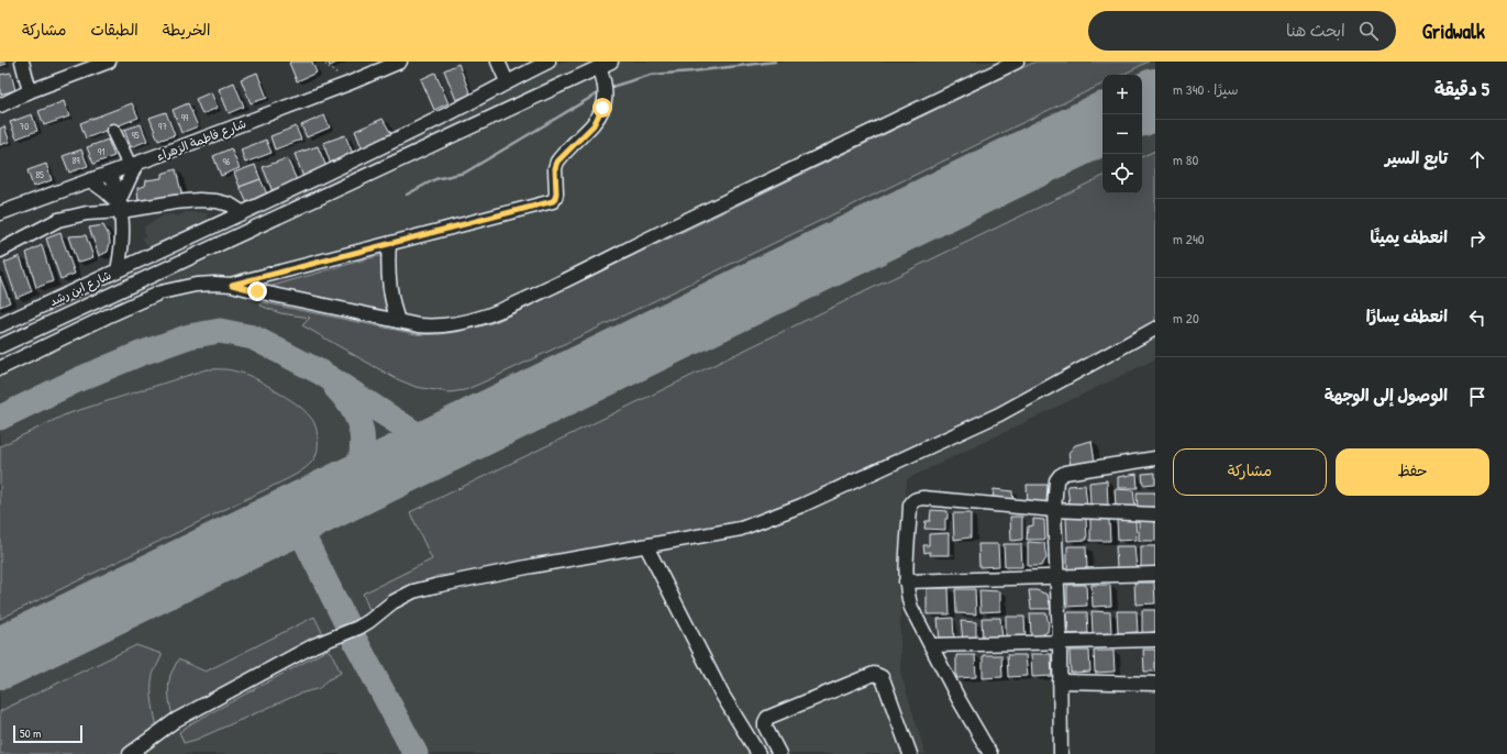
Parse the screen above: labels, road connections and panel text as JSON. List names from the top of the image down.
{
  "streets": {
    "street": ["شارع فاطمة الزهراء", "شارع ابن رشد"]
  },
  "crossings": [
    ["شارع فاطمة الزهراء", "شارع ابن رشد"]
  ],
  "house_numbers": [
    "99",
    "70",
    "97",
    "95",
    "91",
    "89",
    "96",
    "85"
  ],
  "scale_bar": "50 m",
  "page": {
    "header": "Gridwalk",
    "search": "ابحث هنا",
    "nav": ["الخريطة", "الطبقات", "مشاركة"],
    "heading": ["5 دقيقة", "سيرًا · 340 m"],
    "map_buttons": ["+", "−"],
    "list": [
      ["تابع السير", "80 m"],
      ["انعطف يمينًا", "240 m"],
      ["انعطف يسارًا", "20 m"],
      "الوصول إلى الوجهة"
    ],
    "buttons": ["حفظ", "مشاركة"],
    "scale": "50 m"
  }
}
